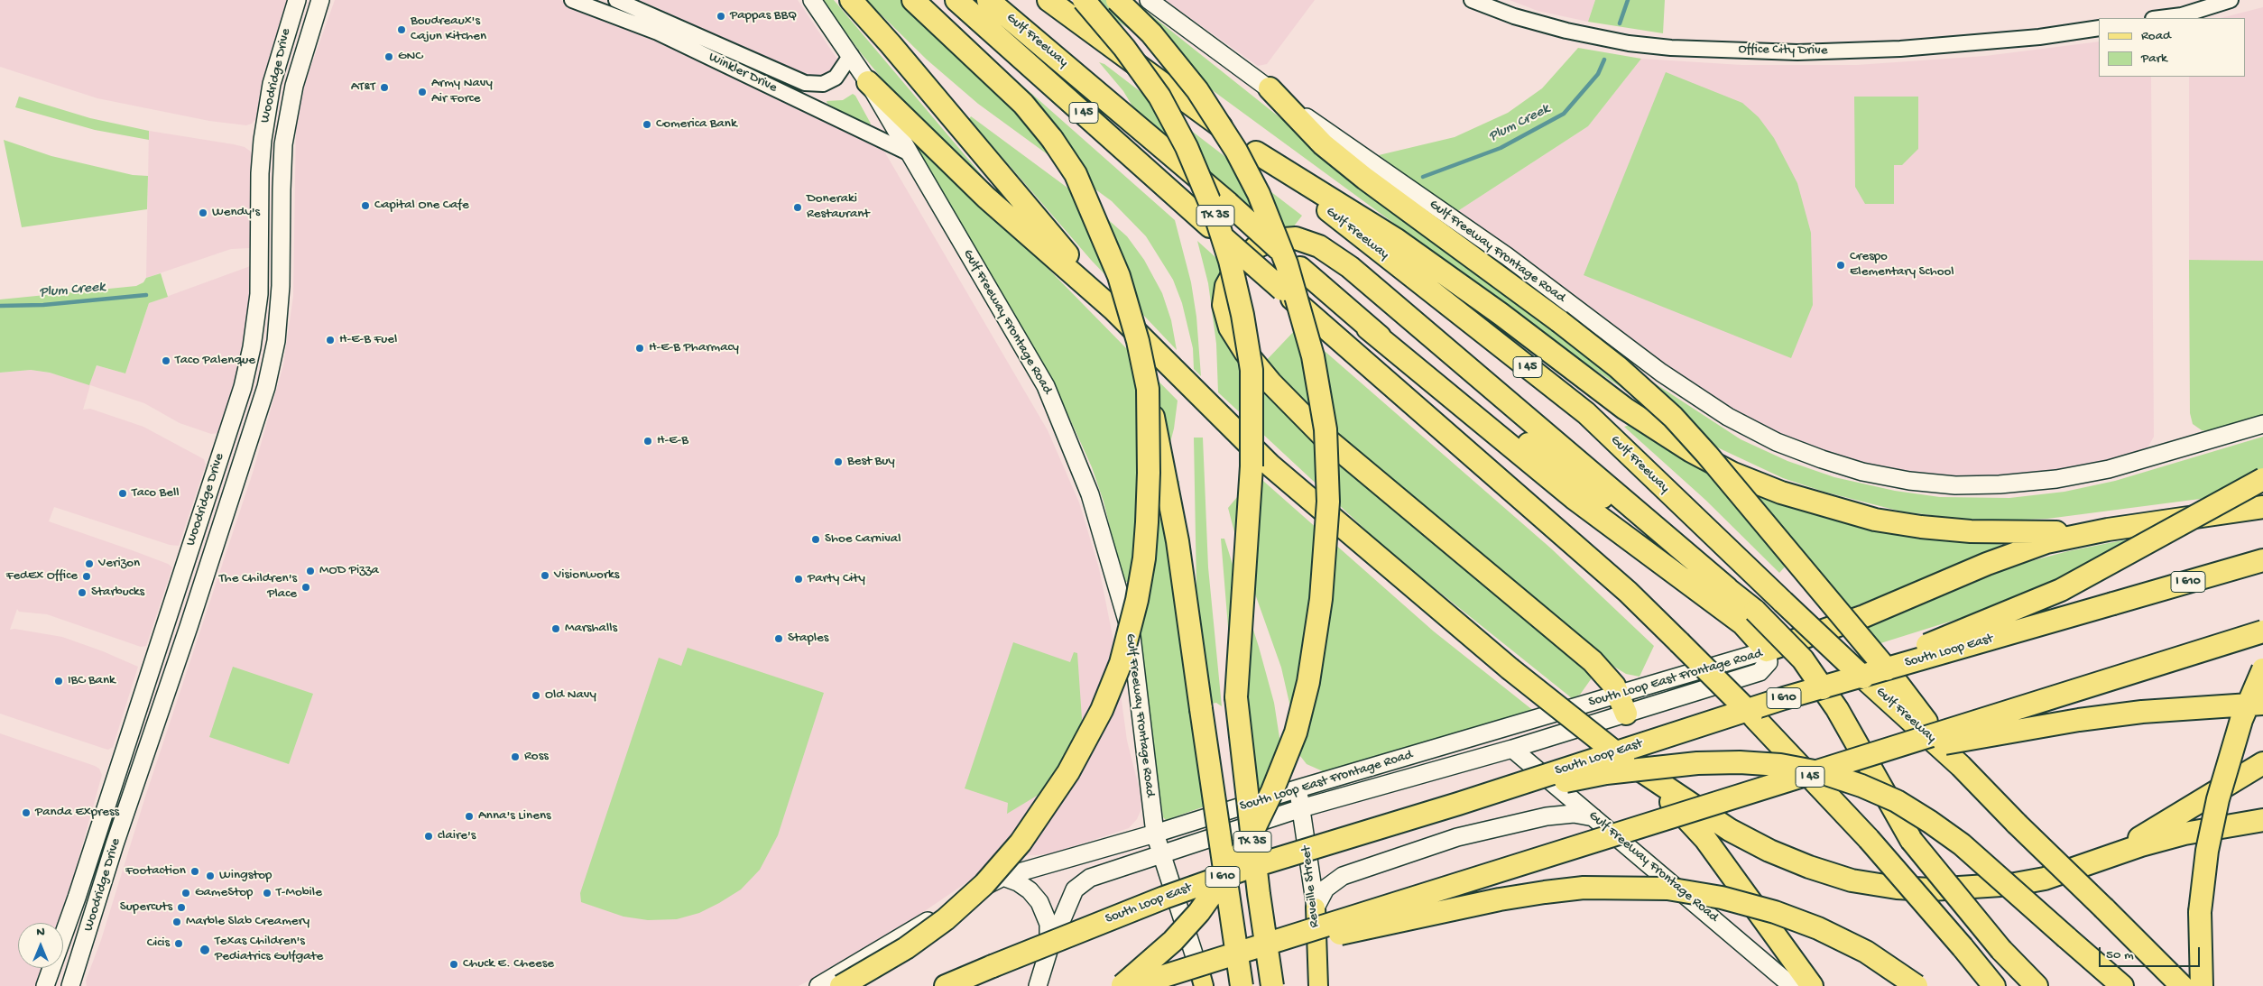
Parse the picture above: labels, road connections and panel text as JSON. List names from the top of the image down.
{
  "streets": {
    "highway": [
      "Gulf Freeway",
      "I 45",
      "TX 35",
      "I 610",
      "South Loop East"
    ],
    "main road": [
      "Woodridge Drive",
      "Gulf Freeway Frontage Road",
      "South Loop East Frontage Road",
      "Reveille Street"
    ],
    "street": ["Office City Drive", "Winkler Drive"]
  },
  "crossings": [
    ["Winkler Drive", "Gulf Freeway Frontage Road"],
    ["Gulf Freeway Frontage Road", "South Loop East Frontage Road"],
    ["South Loop East Frontage Road", "Reveille Street"]
  ],
  "water": ["Plum Creek"],
  "places": [
    "Pappas BBQ",
    "Boudreaux's Cajun Kitchen",
    "GNC",
    "AT&T",
    "Army Navy Air Force",
    "Comerica Bank",
    "Capital One Cafe",
    "Doneraki Restaurant",
    "Wendy's",
    "Crespo Elementary School",
    "H-E-B Fuel",
    "H-E-B Pharmacy",
    "Taco Palenque",
    "H-E-B",
    "Best Buy",
    "Taco Bell",
    "Shoe Carnival",
    "Verizon",
    "MOD Pizza",
    "Visionworks",
    "FedEx Office",
    "Party City",
    "The Children's Place",
    "Starbucks",
    "Marshalls",
    "Staples",
    "IBC Bank",
    "Old Navy",
    "Ross",
    "Panda Express",
    "Anna's Linens",
    "claire's",
    "Footaction",
    "Wingstop",
    "GameStop",
    "T-Mobile",
    "Supercuts",
    "Marble Slab Creamery",
    "Cicis",
    "Texas Children's Pediatrics Gulfgate",
    "Chuck E. Cheese"
  ],
  "legend": ["Road", "Park"],
  "scale_bar": "50 m",
  "north": "top"
}
